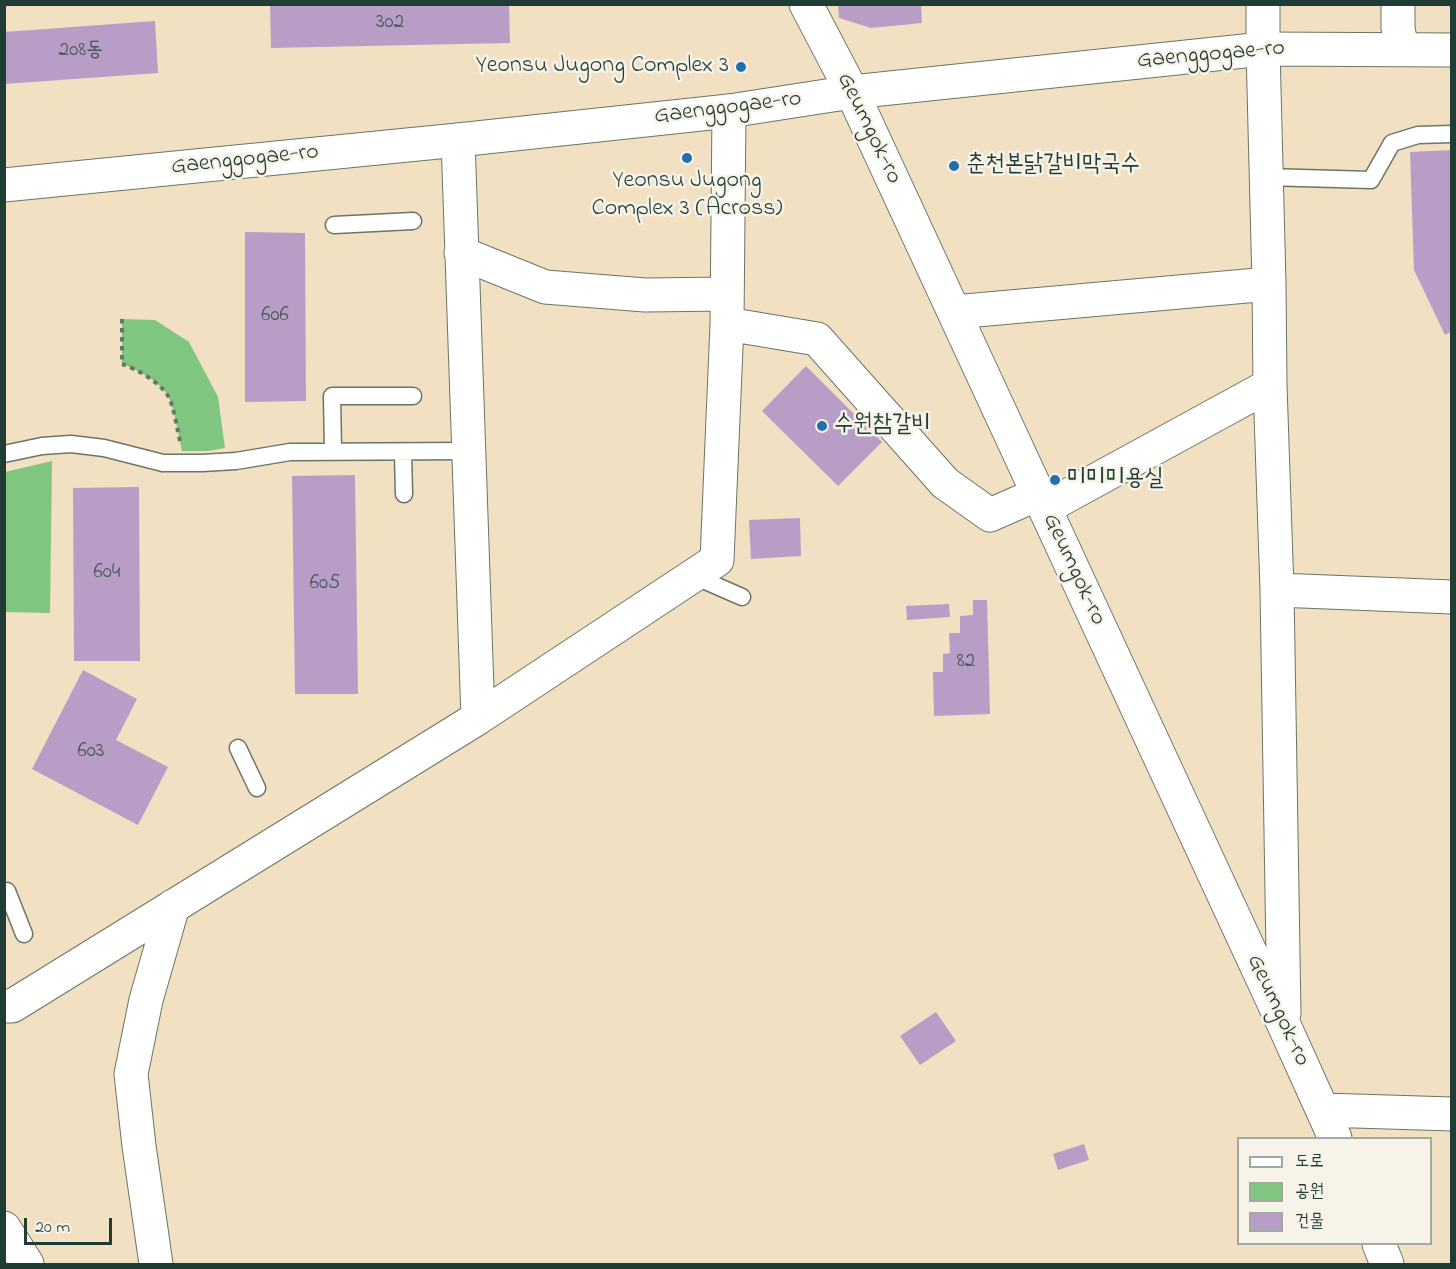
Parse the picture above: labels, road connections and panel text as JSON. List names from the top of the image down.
{
  "streets": {
    "street": ["Gaenggogae-ro", "Geumgok-ro"]
  },
  "crossings": [
    ["Gaenggogae-ro", "Geumgok-ro"]
  ],
  "places": [
    "Yeonsu Jugong Complex 3",
    "Yeonsu Jugong Complex 3 (Across)",
    "춘천본닭갈비막국수",
    "수원참갈비",
    "미미미용실"
  ],
  "house_numbers": [
    "302",
    "208동",
    "606",
    "604",
    "605",
    "82",
    "603"
  ],
  "legend": ["도로", "공원", "건물"],
  "scale_bar": "20 m"
}
